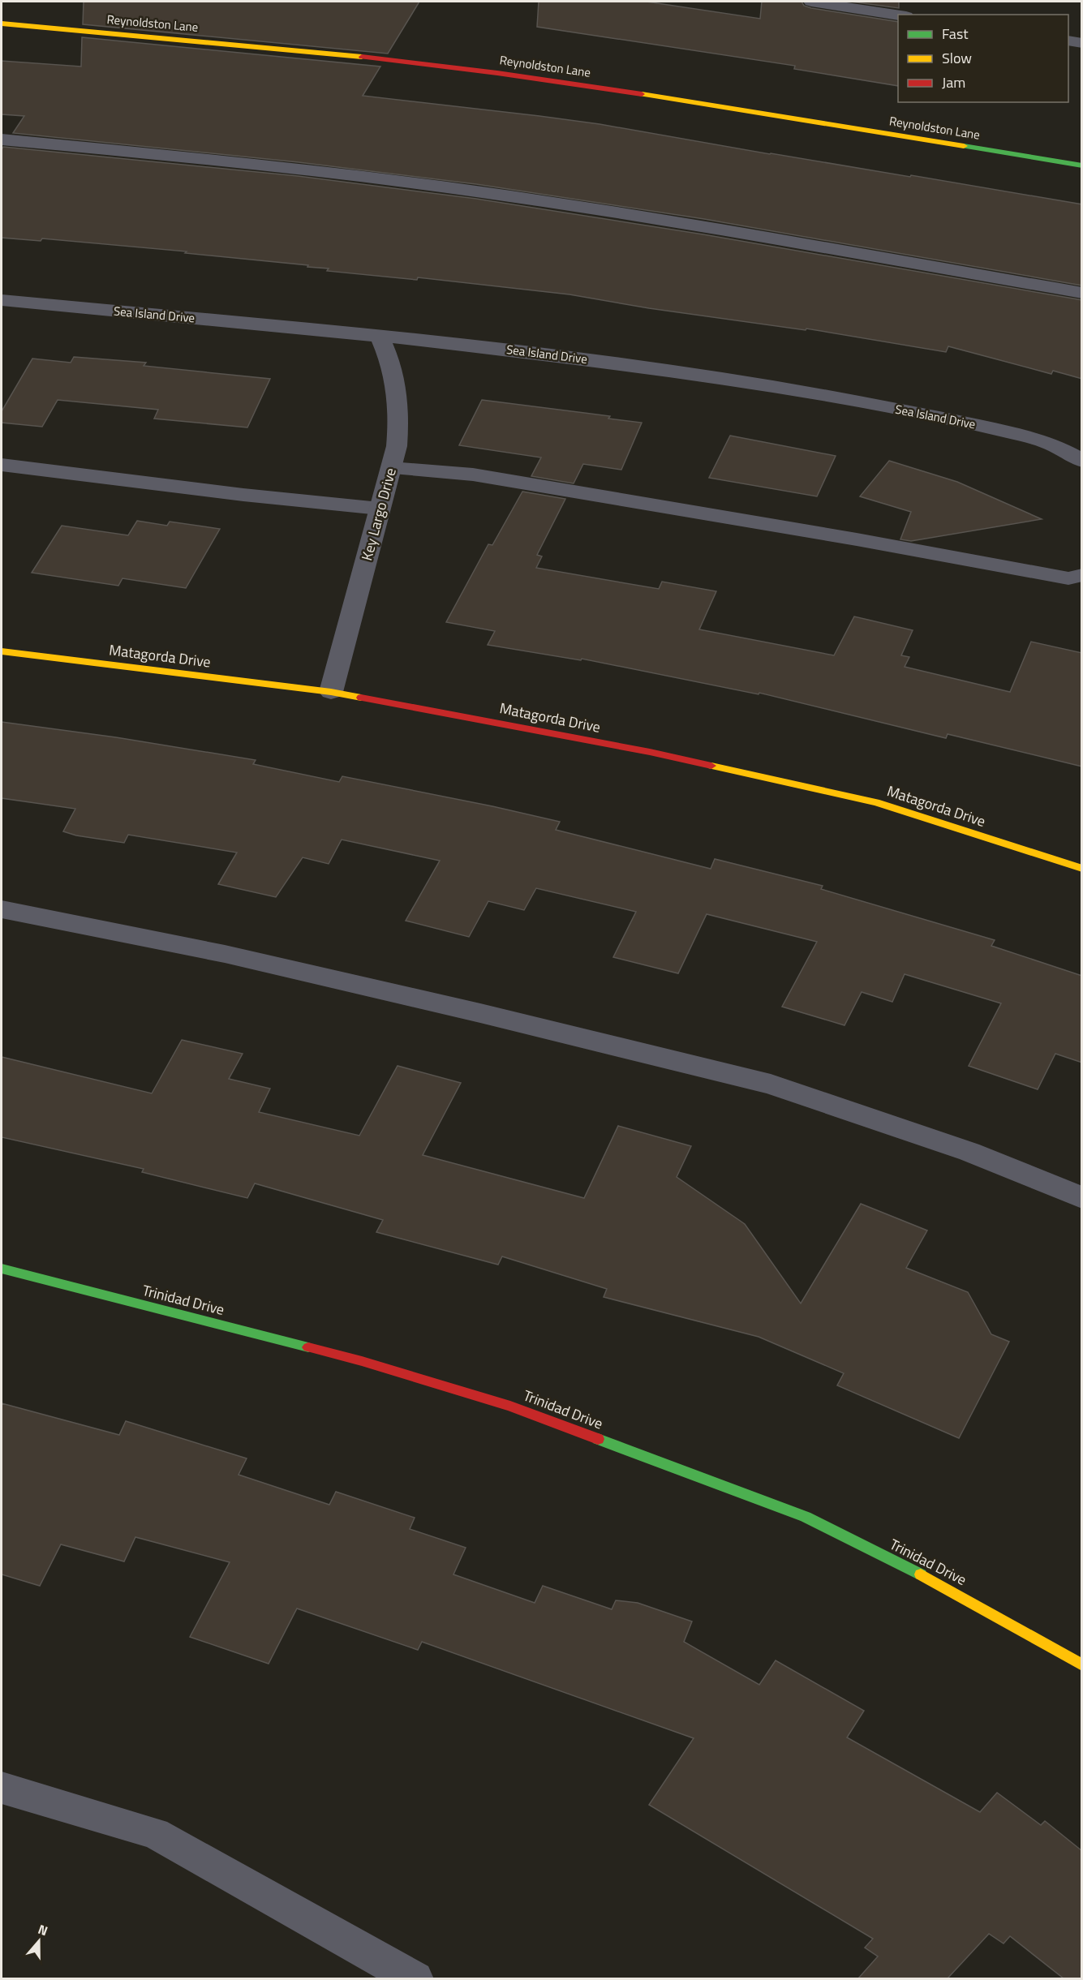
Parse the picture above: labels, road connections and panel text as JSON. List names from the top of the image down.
{
  "streets": {
    "street": [
      "Reynoldston Lane",
      "Sea Island Drive",
      "Key Largo Drive",
      "Matagorda Drive",
      "Trinidad Drive"
    ]
  },
  "crossings": [
    ["Sea Island Drive", "Key Largo Drive"],
    ["Key Largo Drive", "Matagorda Drive"]
  ],
  "legend": ["Fast", "Slow", "Jam"],
  "north": "top"
}
